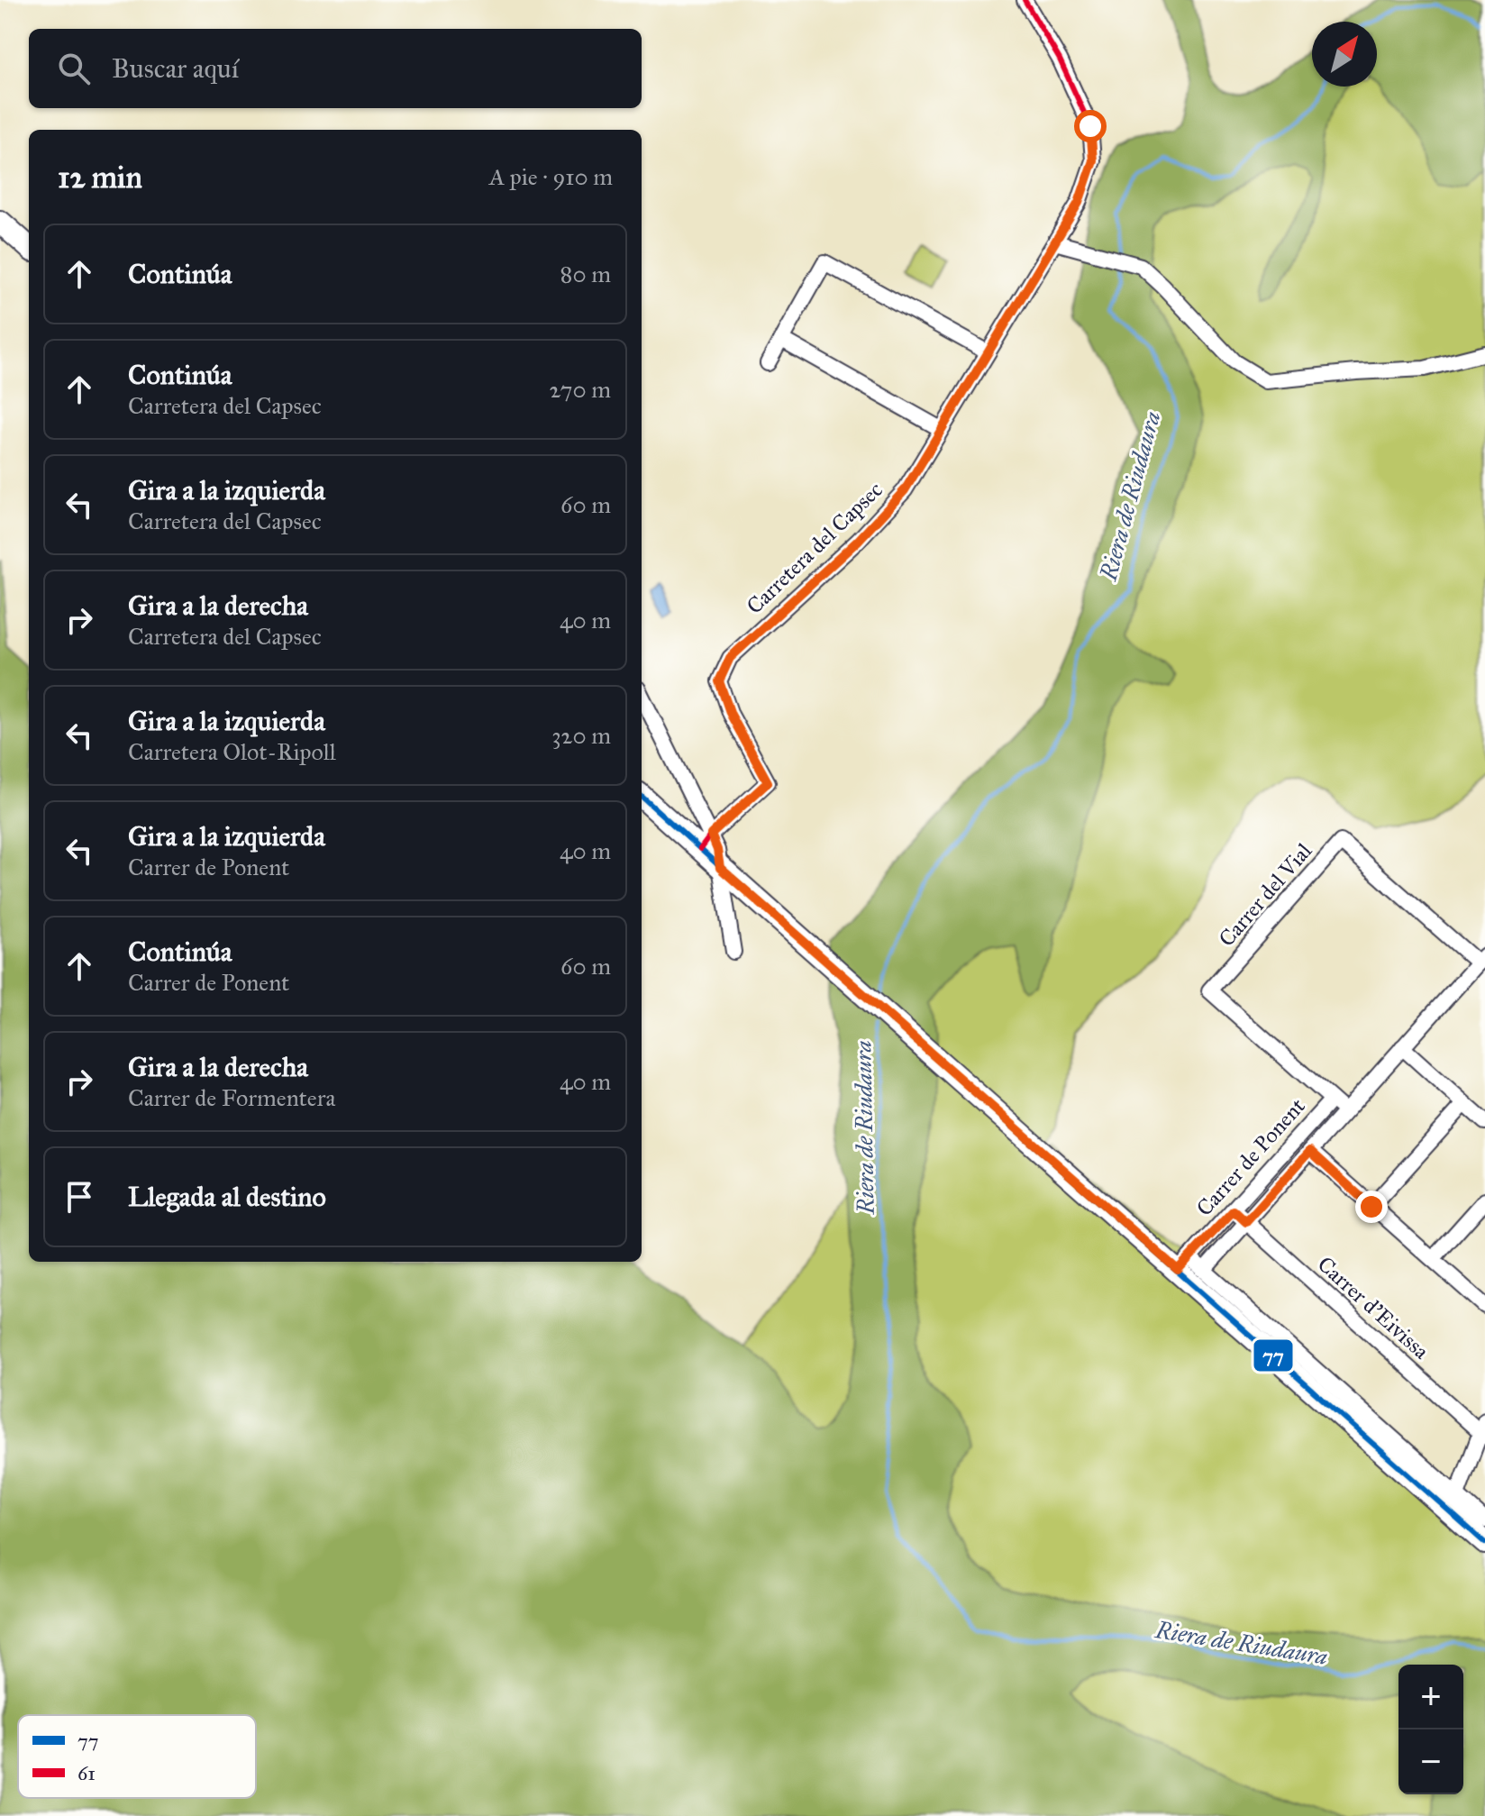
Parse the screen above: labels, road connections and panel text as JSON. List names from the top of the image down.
{
  "streets": {
    "street": [
      "Carretera del Capsec",
      "Carrer del Vial",
      "Carrer de Ponent",
      "Carrer d'Eivissa"
    ]
  },
  "crossings": [
    ["Carrer del Vial", "Carrer de Ponent"],
    ["Carrer de Ponent", "Carrer d'Eivissa"]
  ],
  "water": ["Riera de Riudaura"],
  "lines": ["transit line 61", "transit line 77"],
  "legend": ["77", "61"],
  "north": "top right",
  "page": {
    "search": "Buscar aquí",
    "heading": ["12 min", "A pie · 910 m"],
    "list": [
      ["Continúa", "80 m"],
      ["Continúa", "Carretera del Capsec", "270 m"],
      ["Gira a la izquierda", "Carretera del Capsec", "60 m"],
      ["Gira a la derecha", "Carretera del Capsec", "40 m"],
      ["Gira a la izquierda", "Carretera Olot-Ripoll", "320 m"],
      ["Gira a la izquierda", "Carrer de Ponent", "40 m"],
      ["Continúa", "Carrer de Ponent", "60 m"],
      ["Gira a la derecha", "Carrer de Formentera", "40 m"],
      "Llegada al destino"
    ],
    "map_buttons": ["+", "−"]
  }
}
